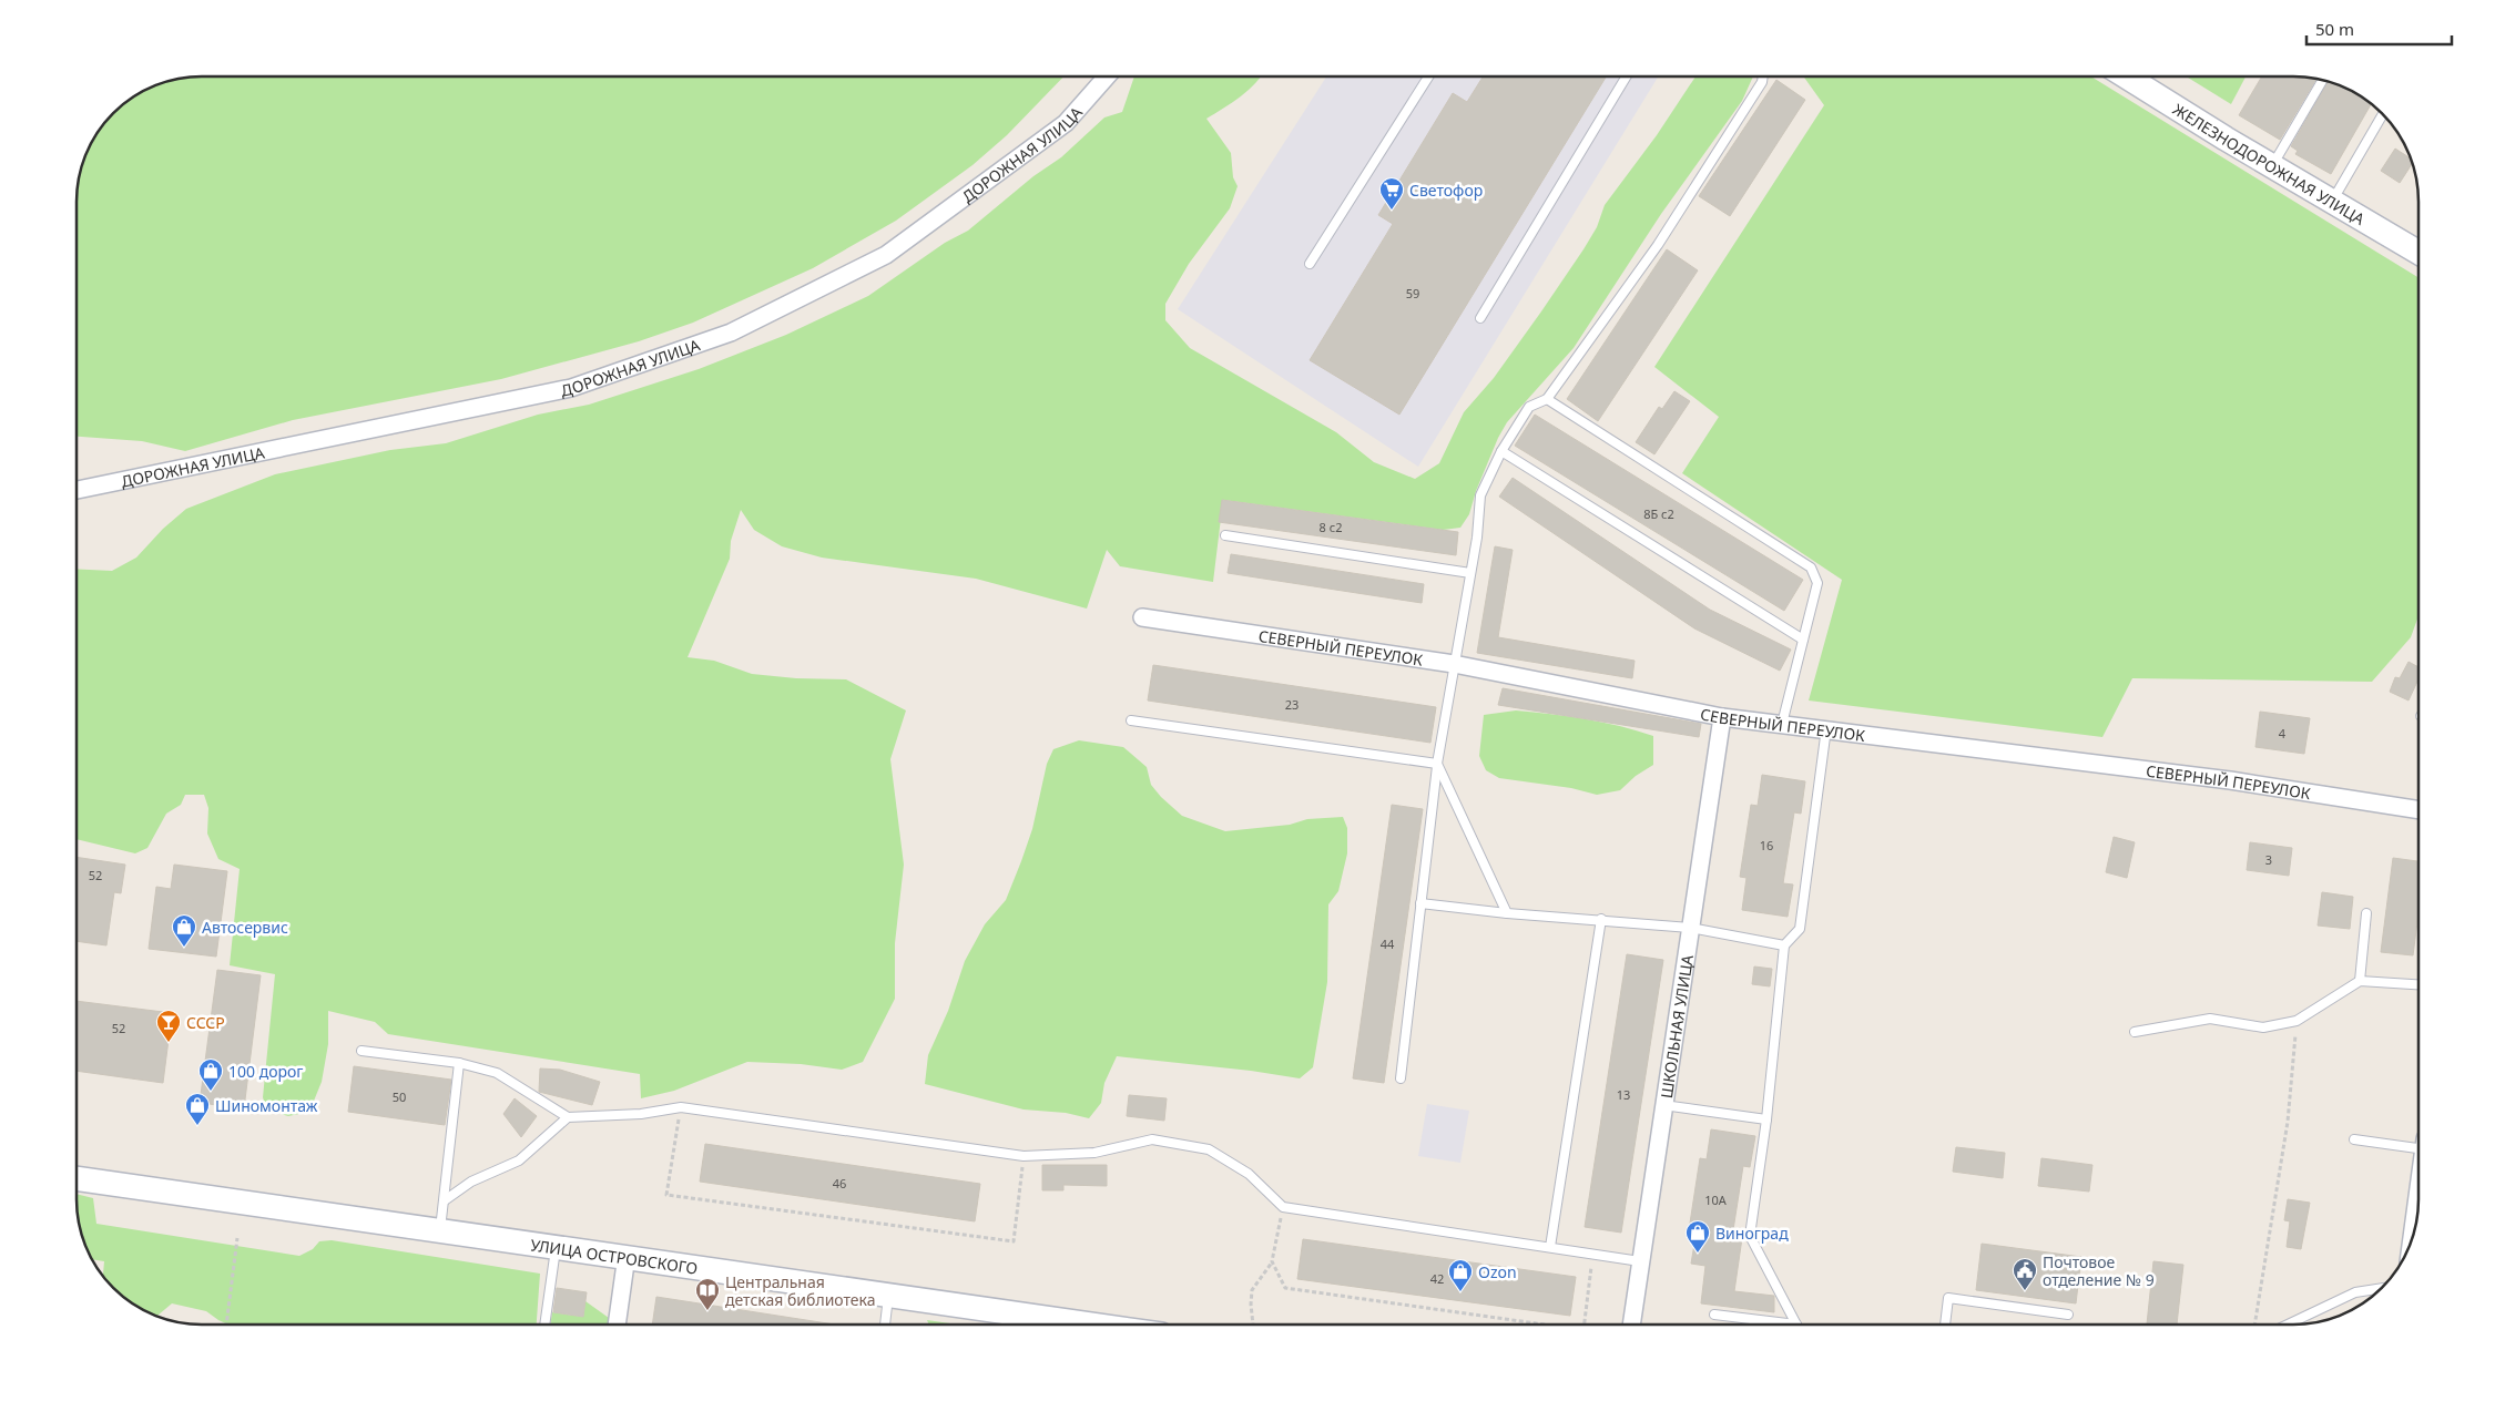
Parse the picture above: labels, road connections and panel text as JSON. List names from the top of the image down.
{
  "streets": {
    "main road": ["ЖЕЛЕЗНОДОРОЖНАЯ УЛИЦА", "УЛИЦА ОСТРОВСКОГО"],
    "street": ["ДОРОЖНАЯ УЛИЦА", "СЕВЕРНЫЙ ПЕРЕУЛОК", "ШКОЛЬНАЯ УЛИЦА"]
  },
  "crossings": [
    ["СЕВЕРНЫЙ ПЕРЕУЛОК", "ШКОЛЬНАЯ УЛИЦА"]
  ],
  "places": {
    "supermarket": ["Светофор"],
    "shop": [
      "Автосервис",
      "100 дорог",
      "Шиномонтаж",
      "Виноград",
      "Ozon"
    ],
    "bar": ["СССР"],
    "public building": ["Почтовое отделение № 9"],
    "library": ["Центральная детская библиотека"]
  },
  "house_numbers": [
    "59",
    "8Б с2",
    "8 с2",
    "23",
    "4",
    "16",
    "3",
    "52",
    "44",
    "52",
    "13",
    "50",
    "46",
    "10А",
    "42"
  ],
  "scale_bar": "50 m"
}
